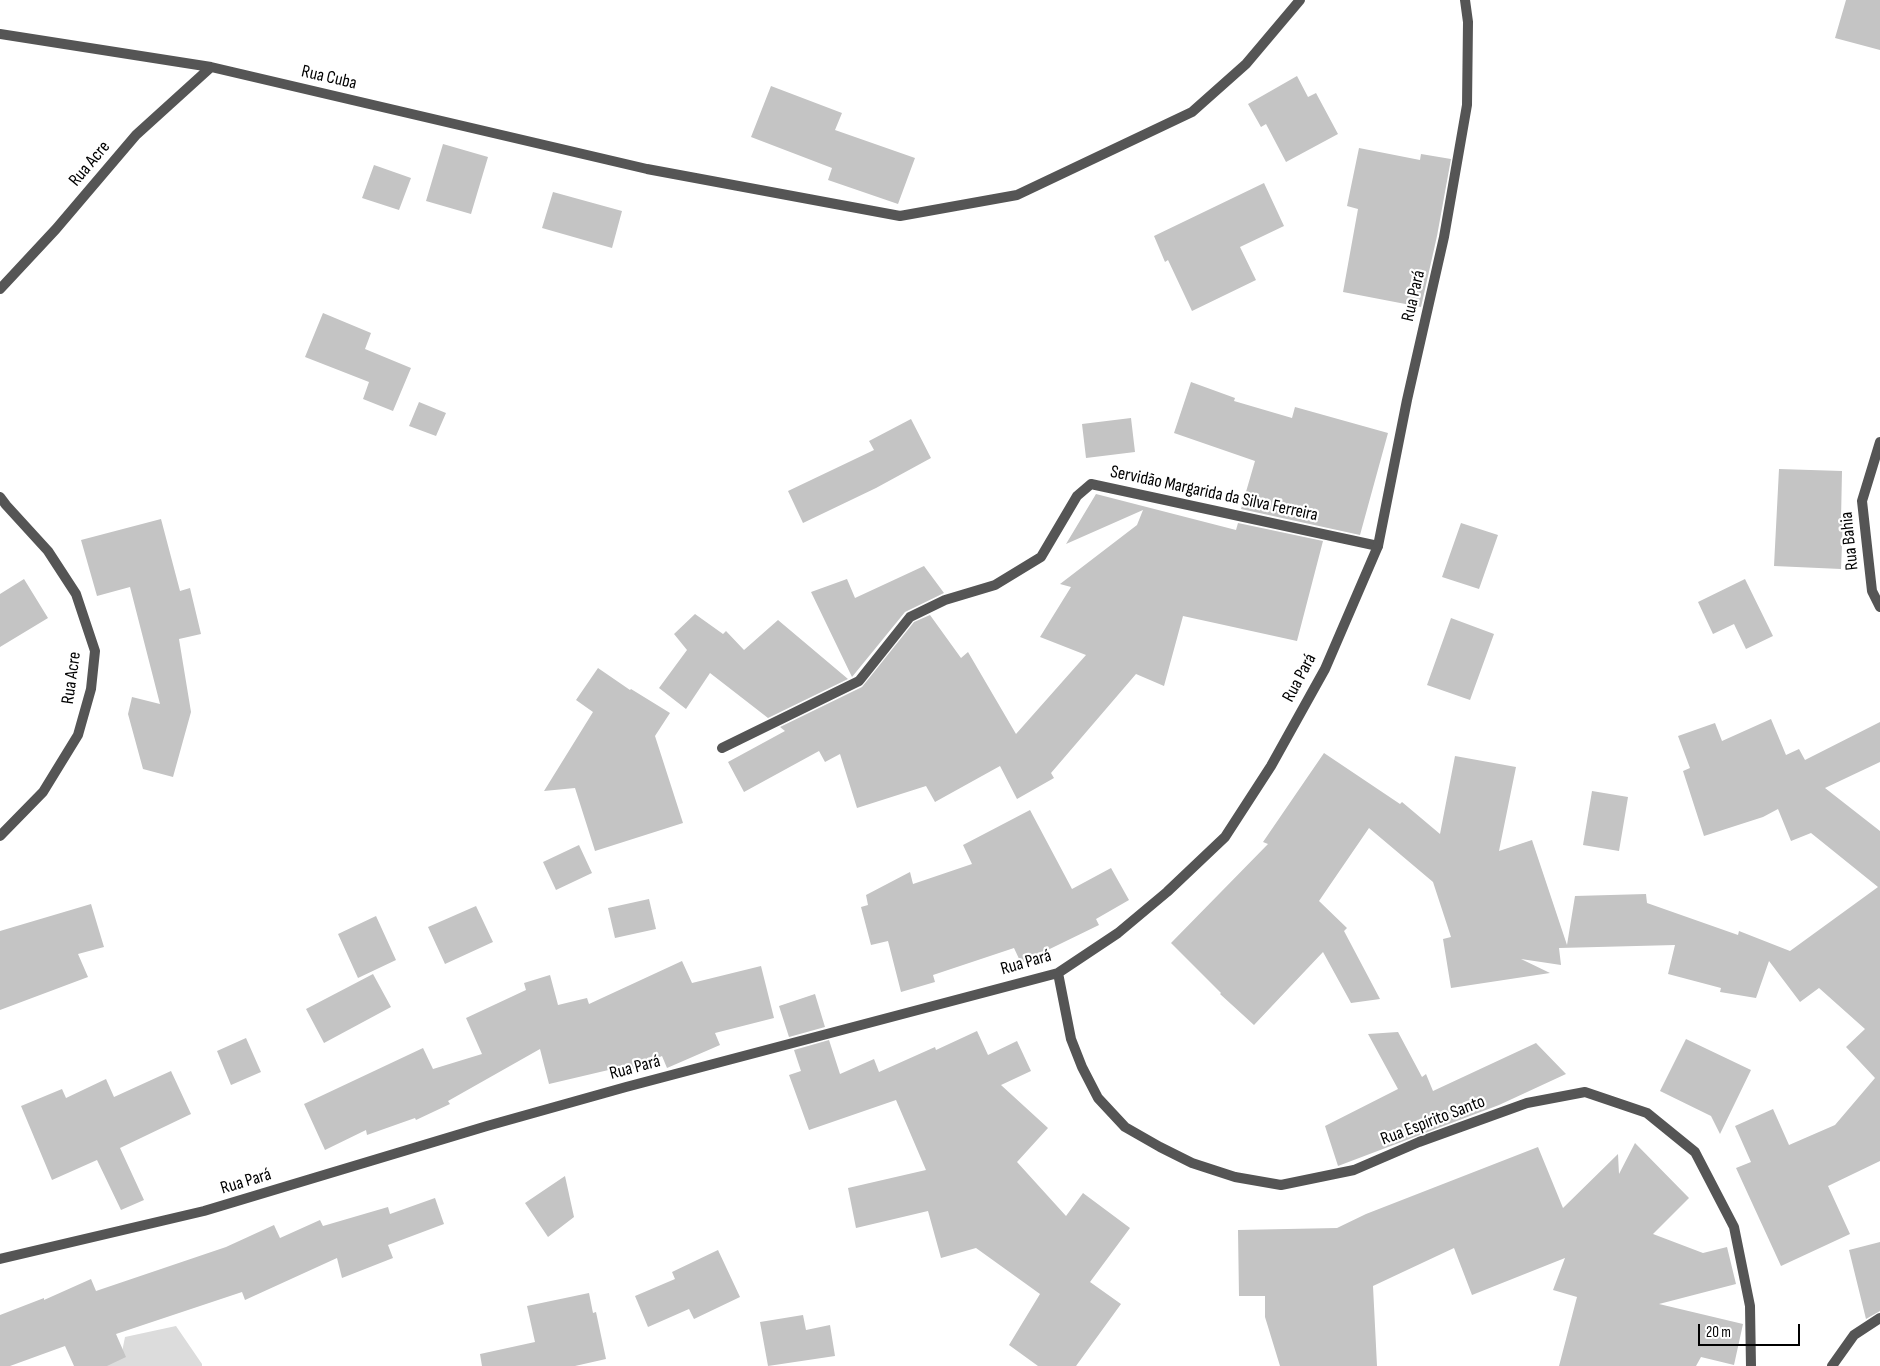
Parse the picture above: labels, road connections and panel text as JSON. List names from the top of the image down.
{
  "streets": {
    "street": [
      "Rua Cuba",
      "Rua Acre",
      "Rua Pará",
      "Servidão Margarida da Silva Ferreira",
      "Rua Bahia",
      "Rua Espírito Santo"
    ]
  },
  "crossings": [
    ["Rua Cuba", "Rua Acre"],
    ["Rua Pará", "Servidão Margarida da Silva Ferreira"],
    ["Rua Pará", "Rua Espírito Santo"]
  ],
  "scale_bar": "20 m"
}
